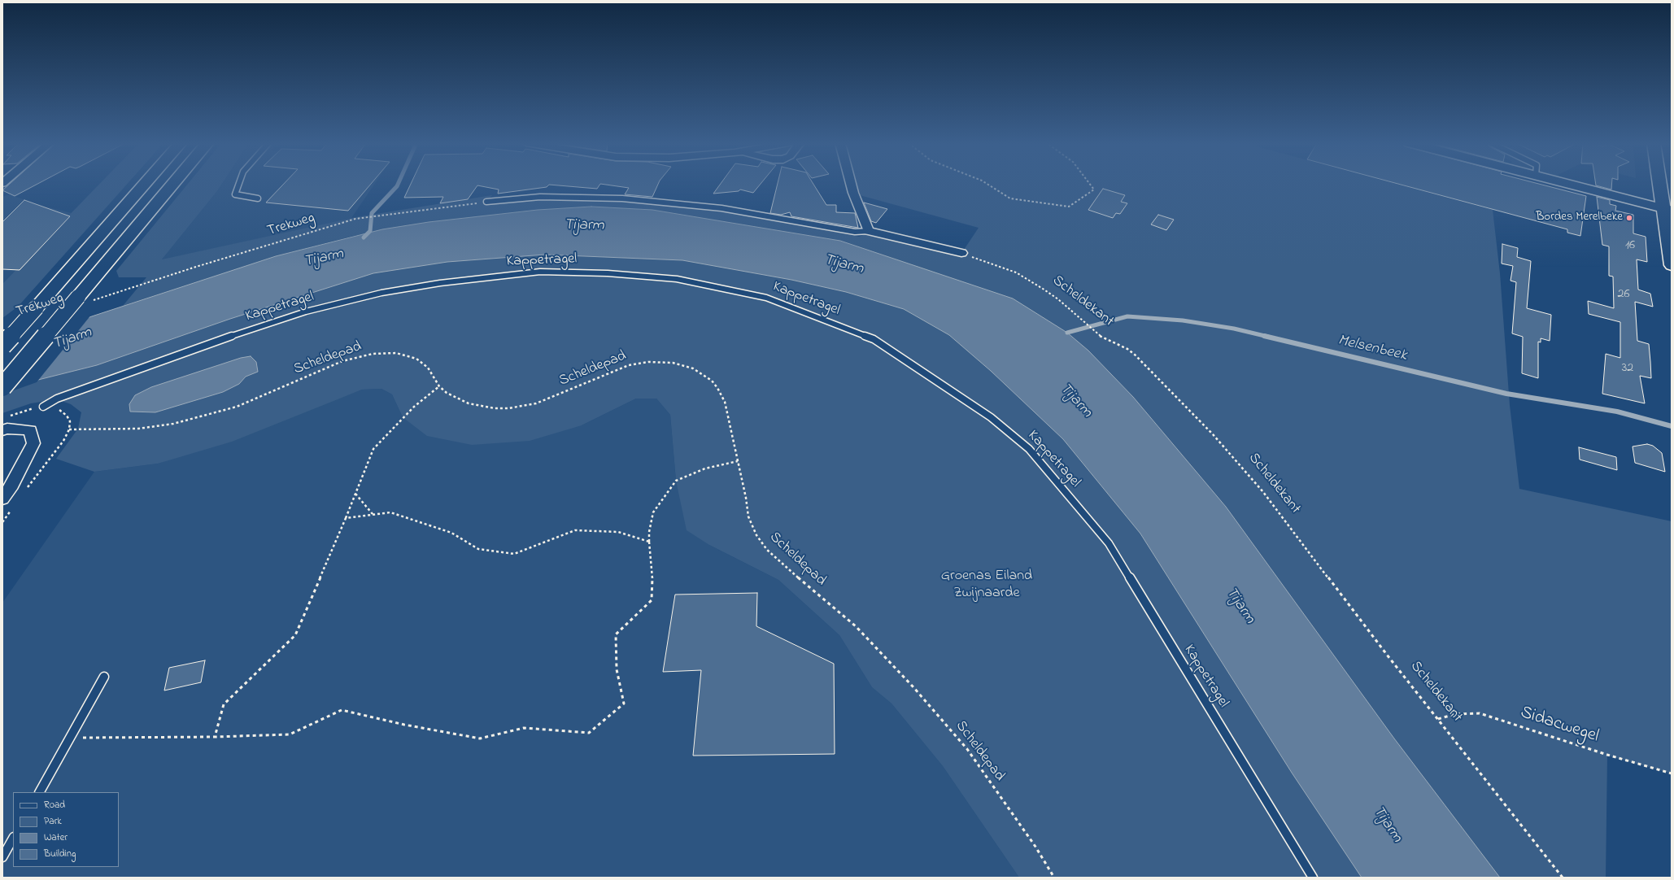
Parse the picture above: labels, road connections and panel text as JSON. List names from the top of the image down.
{
  "streets": {
    "lane": ["Kappetragel"],
    "path": [
      "Trekweg",
      "Scheldekant",
      "Scheldepad",
      "Sidacwegel"
    ]
  },
  "crossings": [
    ["Scheldekant", "Sidacwegel"]
  ],
  "water": ["Tijarm", "Melsenbeek"],
  "parks": ["Groenas Eiland Zwijnaarde"],
  "places": ["Bordes Merelbeke"],
  "house_numbers": ["16", "26", "32"],
  "legend": [
    "Road",
    "Park",
    "Water",
    "Building"
  ]
}
